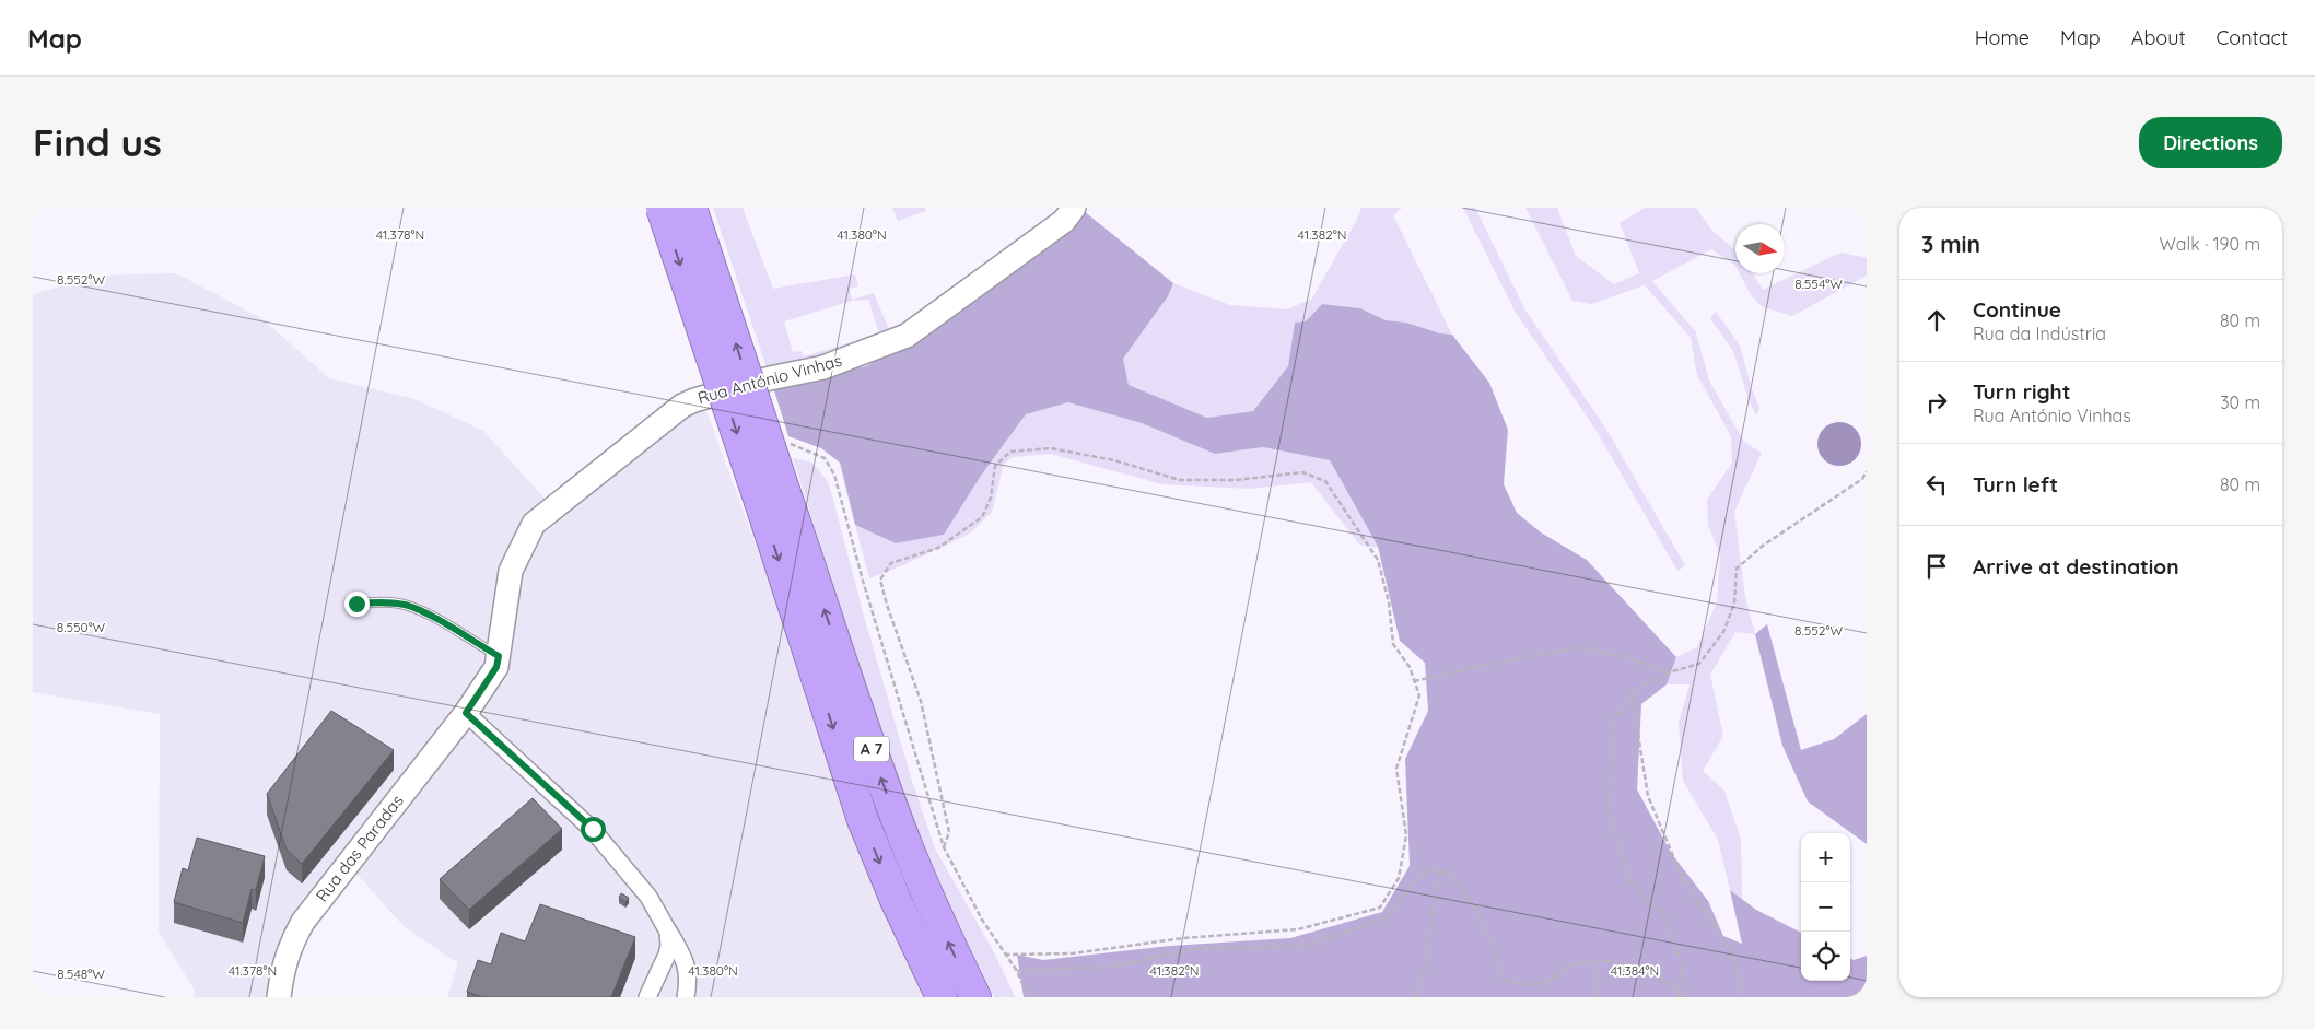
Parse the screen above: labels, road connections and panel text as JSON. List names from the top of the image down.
{
  "streets": {
    "highway": ["A 7"],
    "street": ["Rua António Vinhas", "Rua das Paradas"]
  },
  "crossings": [
    ["Rua António Vinhas", "Rua das Paradas"]
  ],
  "north": "right",
  "page": {
    "header": "Map",
    "nav": [
      "Home",
      "Map",
      "About",
      "Contact"
    ],
    "buttons": "Directions",
    "title": "Find us",
    "heading": ["3 min", "Walk · 190 m"],
    "list": [
      ["Continue", "Rua da Indústria", "80 m"],
      ["Turn right", "Rua António Vinhas", "30 m"],
      ["Turn left", "80 m"],
      "Arrive at destination"
    ],
    "map_buttons": ["+", "−"]
  },
  "coordinates": [
    "41.378°N",
    "41.380°N",
    "41.382°N",
    "8.552°W",
    "8.554°W",
    "8.550°W",
    "41.384°N",
    "8.548°W"
  ]
}
